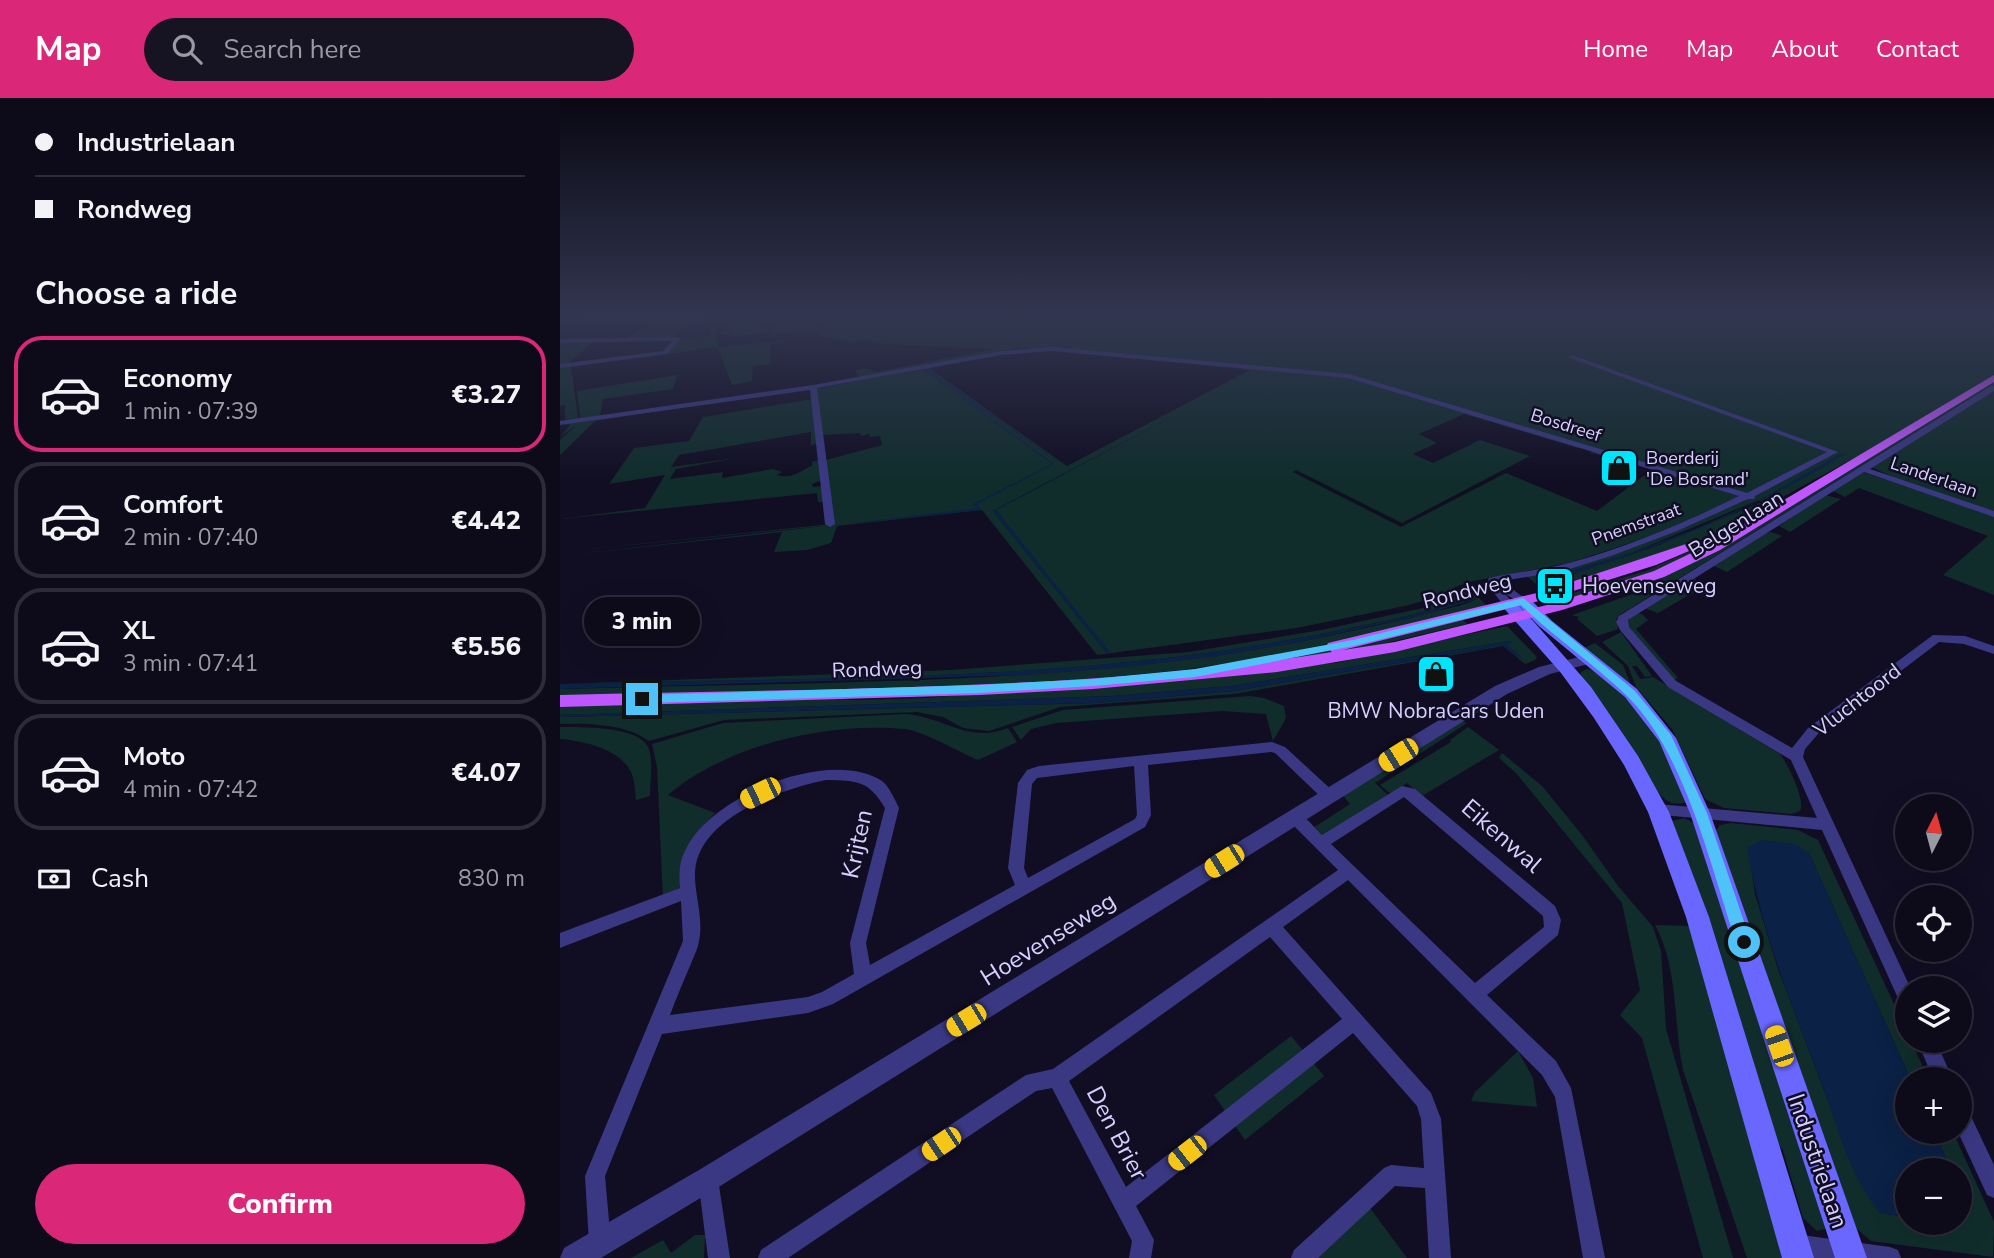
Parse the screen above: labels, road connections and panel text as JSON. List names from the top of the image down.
{
  "streets": {
    "main road": ["Rondweg", "Industrielaan"],
    "street": [
      "Bosdreef",
      "Landerlaan",
      "Pnemstraat",
      "Belgenlaan",
      "Vluchtoord",
      "Eikenwal",
      "Krijten",
      "Hoevenseweg",
      "Den Brier"
    ]
  },
  "crossings": [
    ["Bosdreef", "Pnemstraat"],
    ["Landerlaan", "Belgenlaan"],
    ["Pnemstraat", "Rondweg"],
    ["Pnemstraat", "Industrielaan"],
    ["Belgenlaan", "Vluchtoord"],
    ["Rondweg", "Industrielaan"],
    ["Krijten", "Hoevenseweg"],
    ["Hoevenseweg", "Industrielaan"]
  ],
  "places": {
    "shop": ["Boerderij 'De Bosrand'", "BMW NobraCars Uden"],
    "bus stop": ["Hoevenseweg"]
  },
  "north": "top",
  "page": {
    "header": "Map",
    "search": "Search here",
    "nav": [
      "Home",
      "Map",
      "About",
      "Contact"
    ],
    "banner": ["Industrielaan", "Rondweg"],
    "heading": "Choose a ride",
    "list": [
      {
        "name": "Economy",
        "note": "1 min · 07:39",
        "value": "€3.27"
      },
      {
        "name": "Comfort",
        "note": "2 min · 07:40",
        "value": "€4.42"
      },
      {
        "name": "XL",
        "note": "3 min · 07:41",
        "value": "€5.56"
      },
      {
        "name": "Moto",
        "note": "4 min · 07:42",
        "value": "€4.07"
      }
    ],
    "bubble": "3 min",
    "map_buttons": ["+", "−"],
    "pay": ["Cash", "830 m"],
    "buttons": "Confirm"
  }
}
